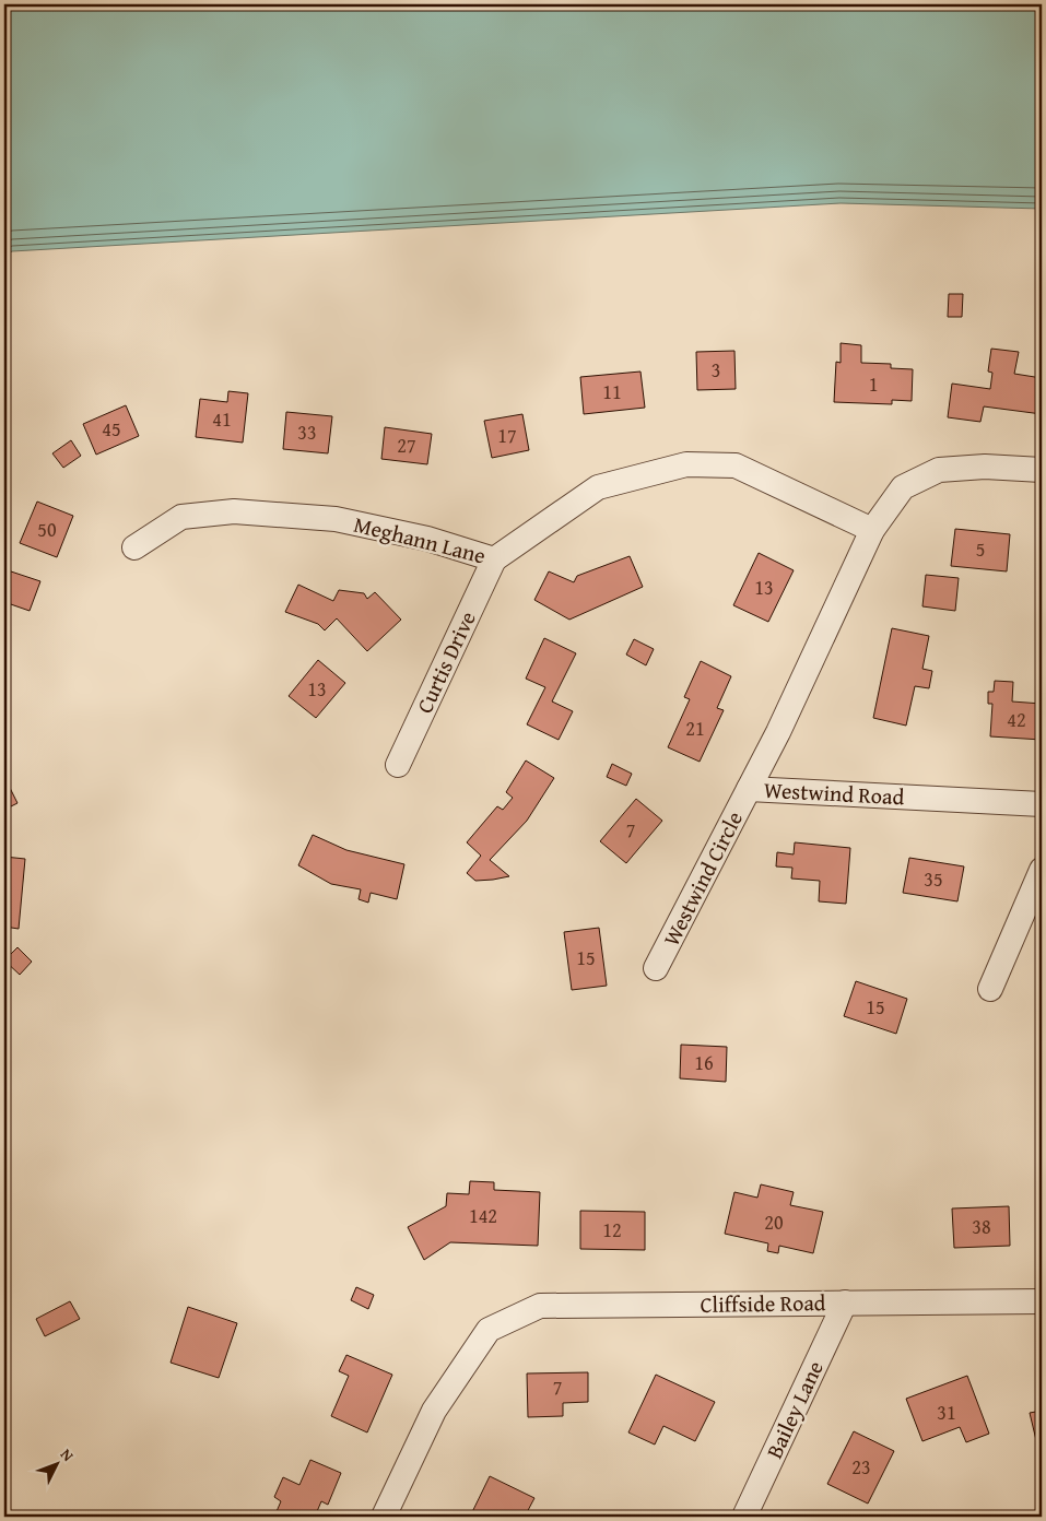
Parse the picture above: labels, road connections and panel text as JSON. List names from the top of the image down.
{
  "streets": {
    "street": [
      "Meghann Lane",
      "Curtis Drive",
      "Westwind Road",
      "Westwind Circle",
      "Cliffside Road",
      "Bailey Lane"
    ]
  },
  "crossings": [
    ["Meghann Lane", "Curtis Drive"],
    ["Meghann Lane", "Westwind Road"],
    ["Westwind Road", "Westwind Circle"],
    ["Cliffside Road", "Bailey Lane"]
  ],
  "house_numbers": [
    "3",
    "1",
    "11",
    "41",
    "45",
    "33",
    "17",
    "27",
    "50",
    "5",
    "13",
    "13",
    "42",
    "21",
    "7",
    "35",
    "15",
    "15",
    "16",
    "142",
    "20",
    "38",
    "12",
    "7",
    "31",
    "23"
  ],
  "north": "top right"
}
